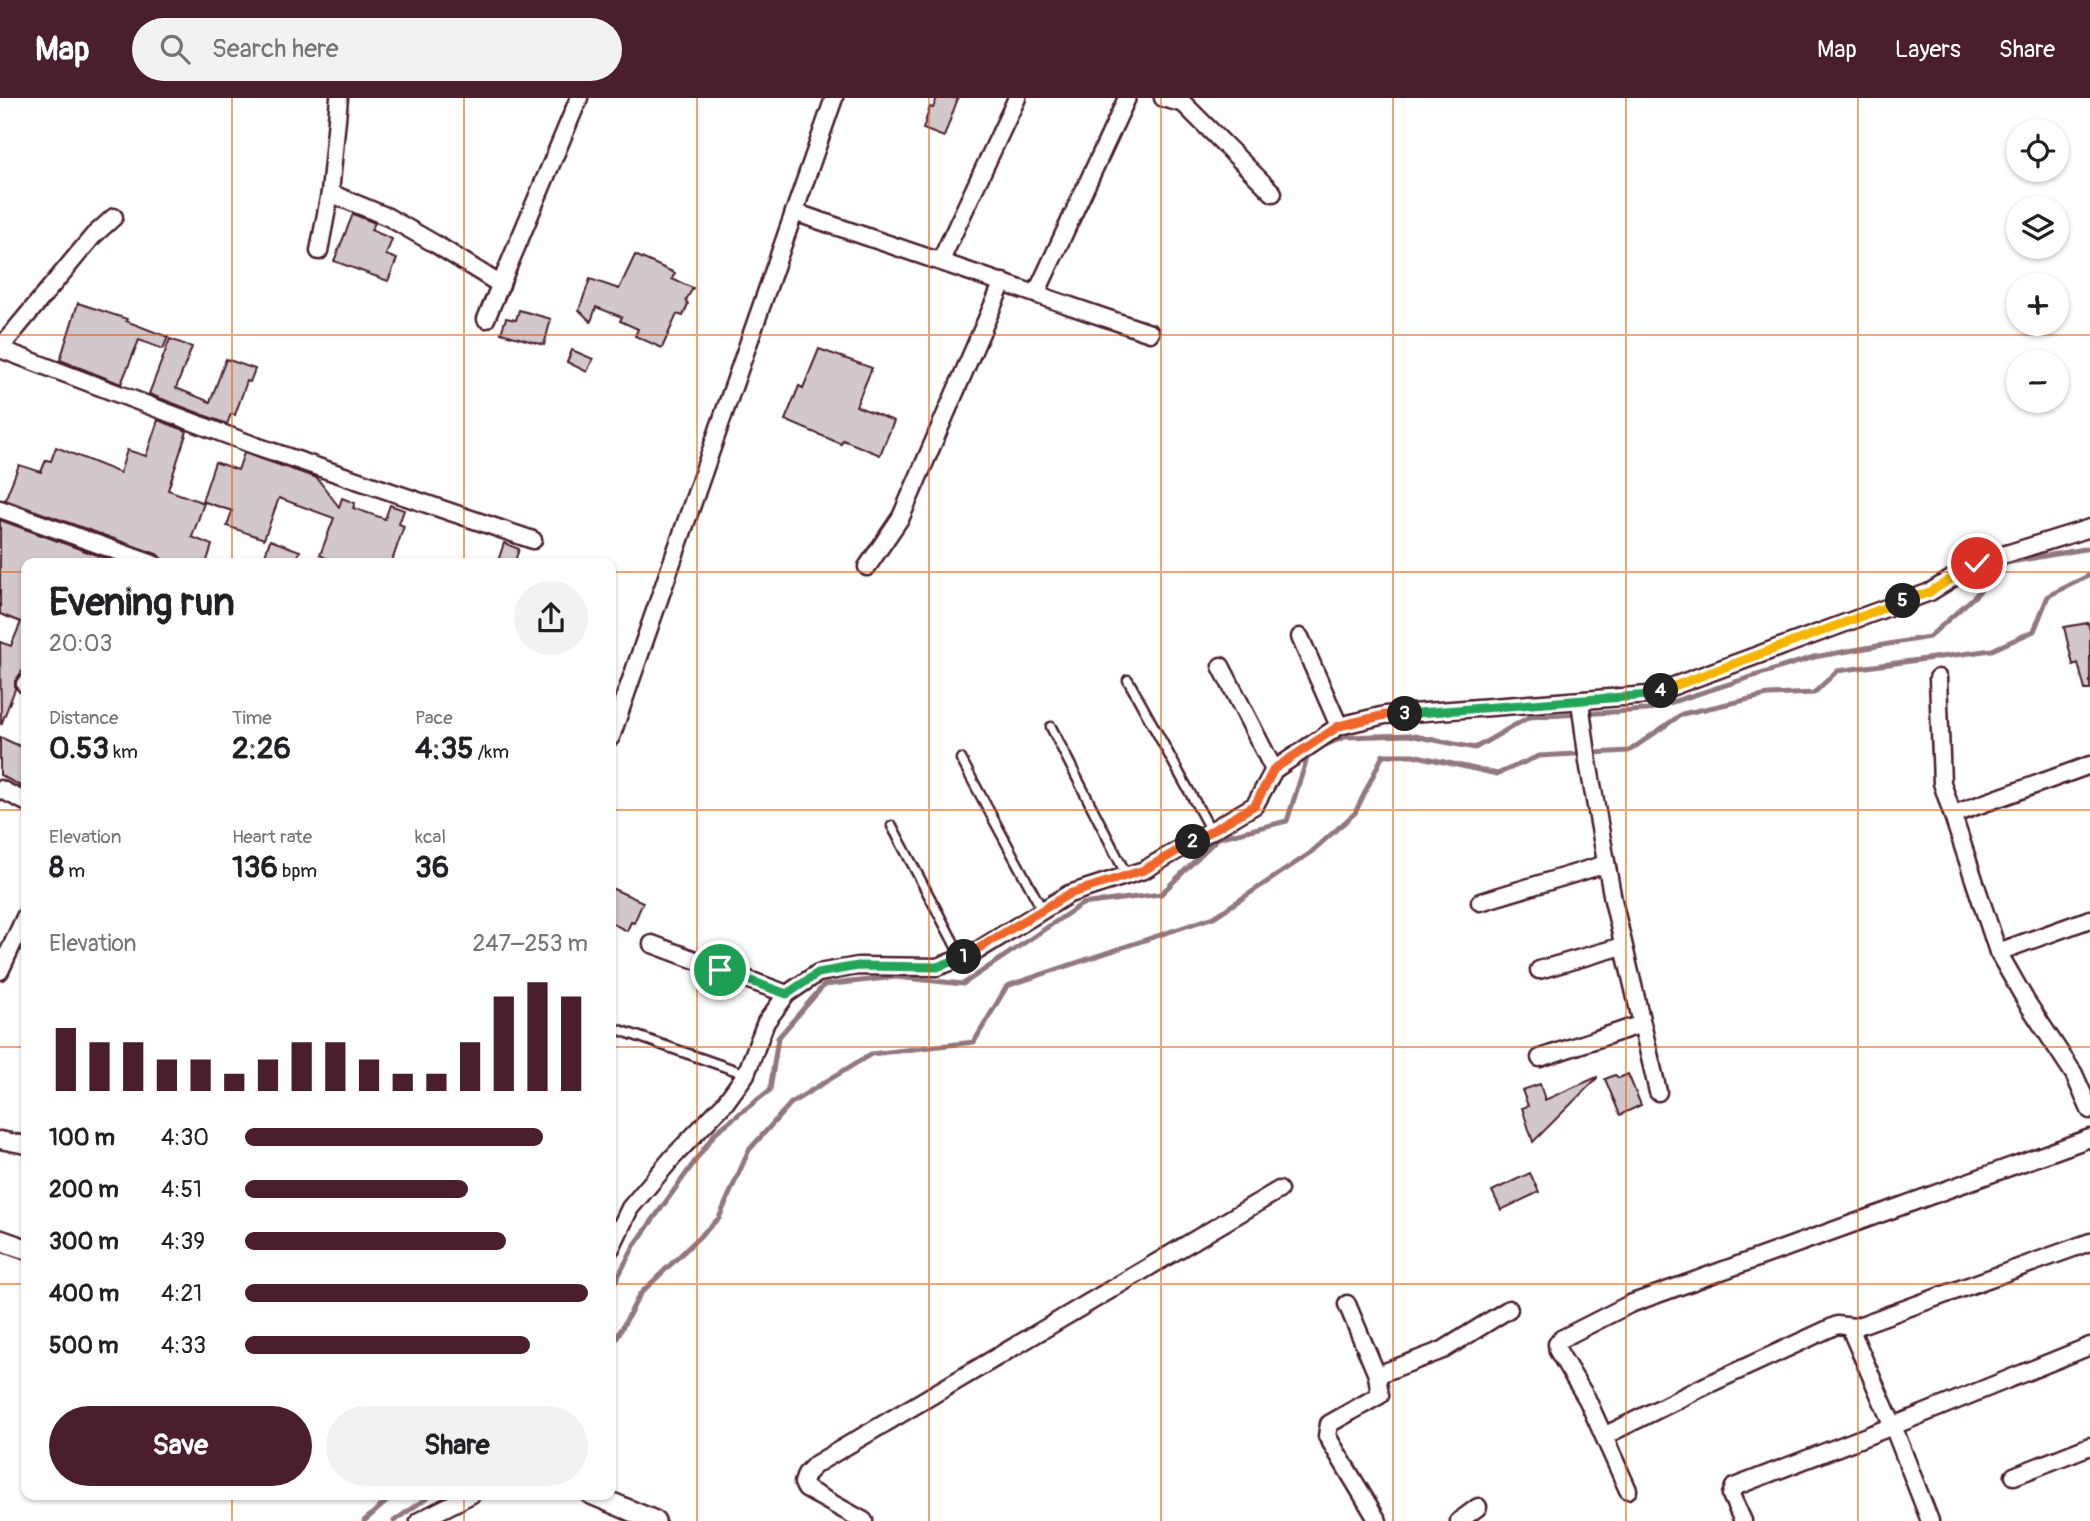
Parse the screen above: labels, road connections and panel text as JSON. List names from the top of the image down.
{
  "page": {
    "header": "Map",
    "search": "Search here",
    "nav": ["Map", "Layers", "Share"],
    "map_buttons": ["+", "−"],
    "heading": ["Evening run", "20:03"],
    "pins": [
      "5",
      "4",
      "3",
      "2",
      "1"
    ],
    "stats": [
      ["Distance", "0.53 km"],
      ["Time", "2:26"],
      ["Pace", "4:35 /km"],
      ["Elevation", "8 m"],
      ["Heart rate", "136 bpm"],
      ["kcal", "36"]
    ],
    "chart": ["Elevation", "247–253 m"],
    "list": [
      {
        "name": "100 m",
        "note": "4:30"
      },
      {
        "name": "200 m",
        "note": "4:51"
      },
      {
        "name": "300 m",
        "note": "4:39"
      },
      {
        "name": "400 m",
        "note": "4:21"
      },
      {
        "name": "500 m",
        "note": "4:33"
      }
    ],
    "buttons": ["Save", "Share"]
  }
}
